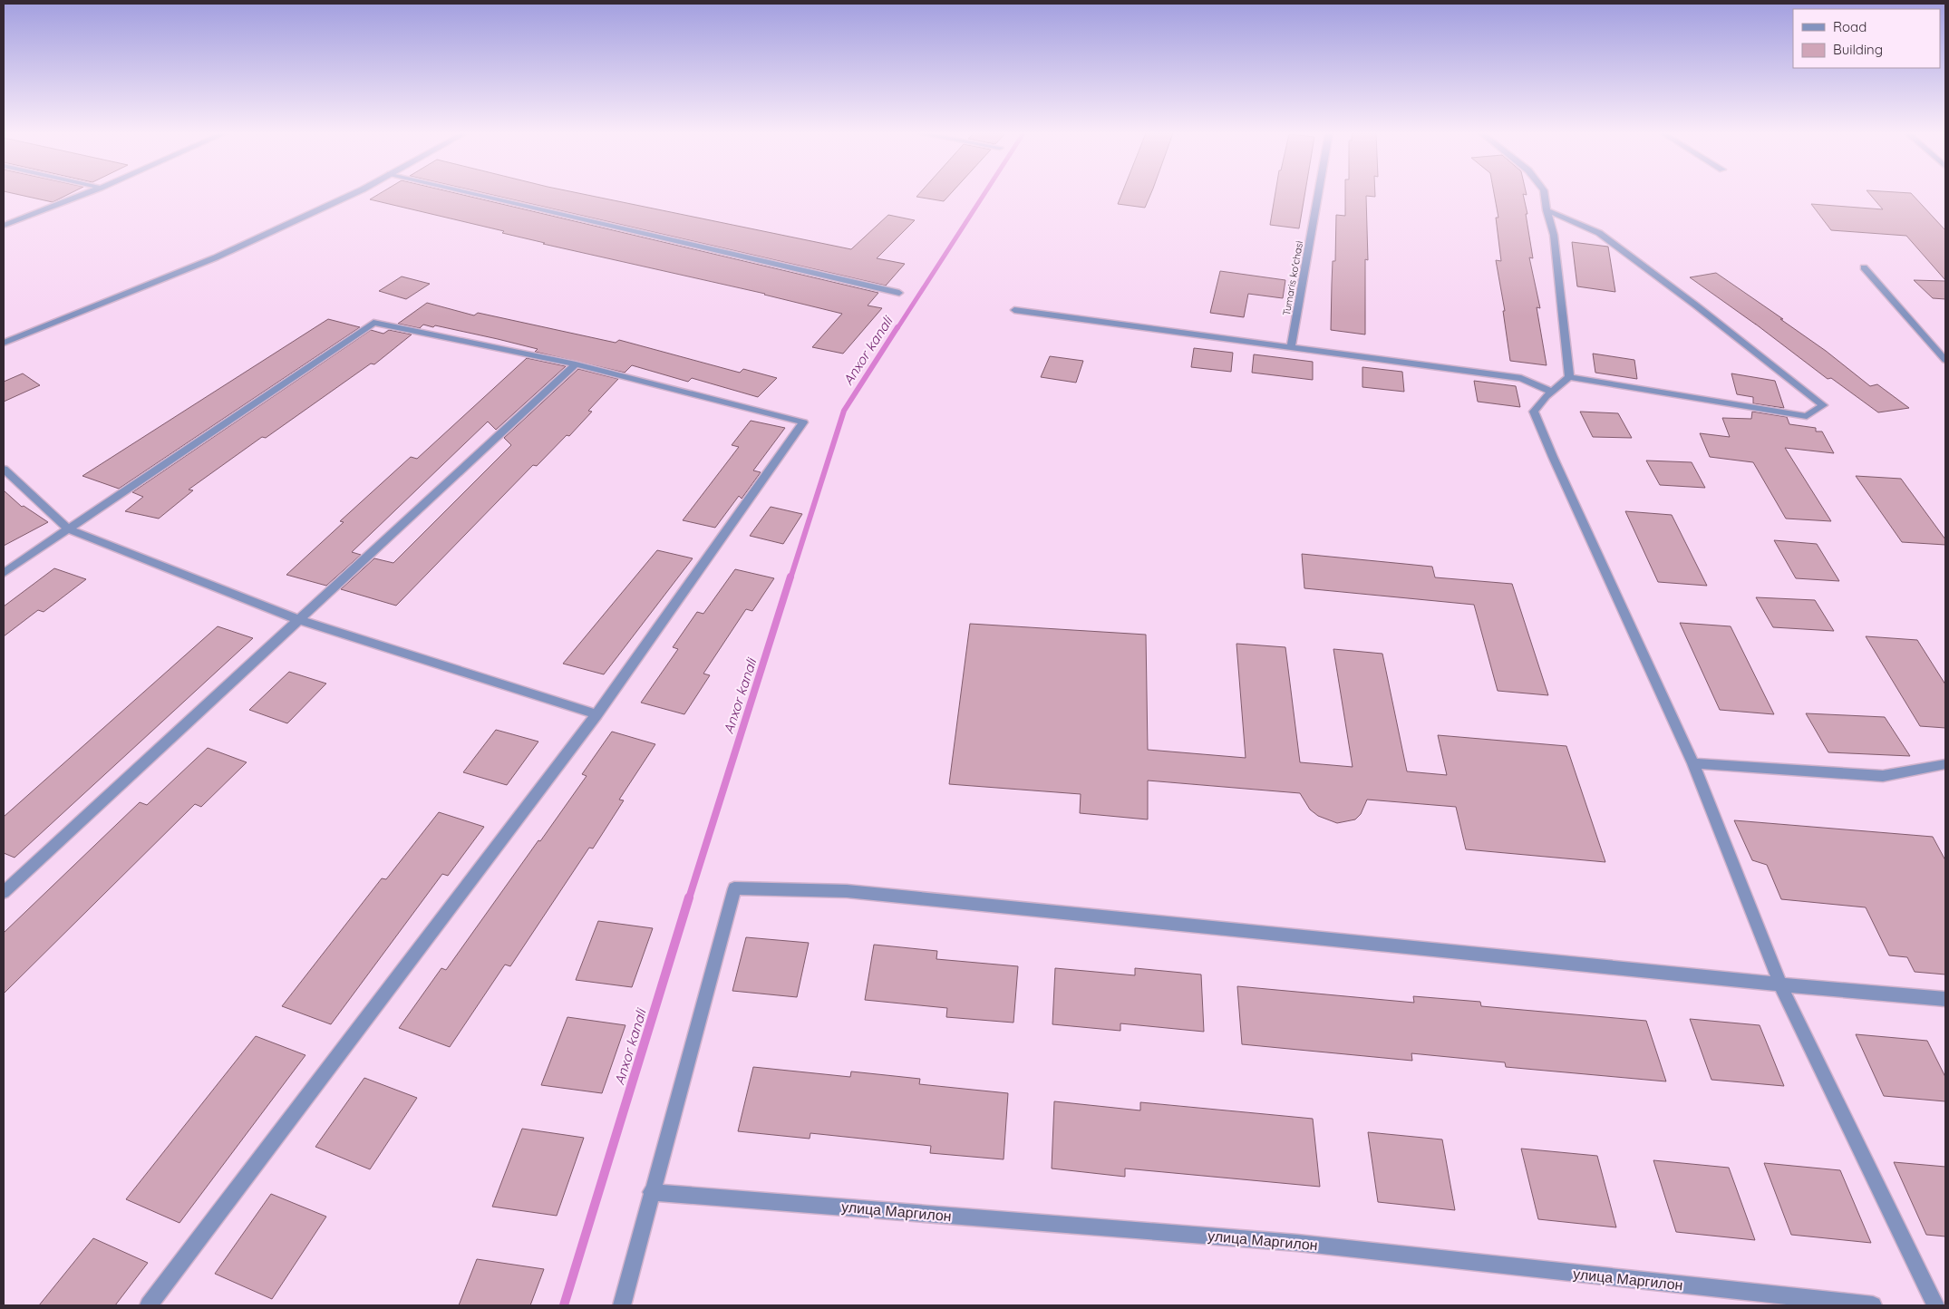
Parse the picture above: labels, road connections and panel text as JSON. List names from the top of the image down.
{
  "streets": {
    "street": ["Tumaris ko'chasi", "улица Маргилон"]
  },
  "water": ["Anxor kanali"],
  "legend": ["Road", "Building"]
}
